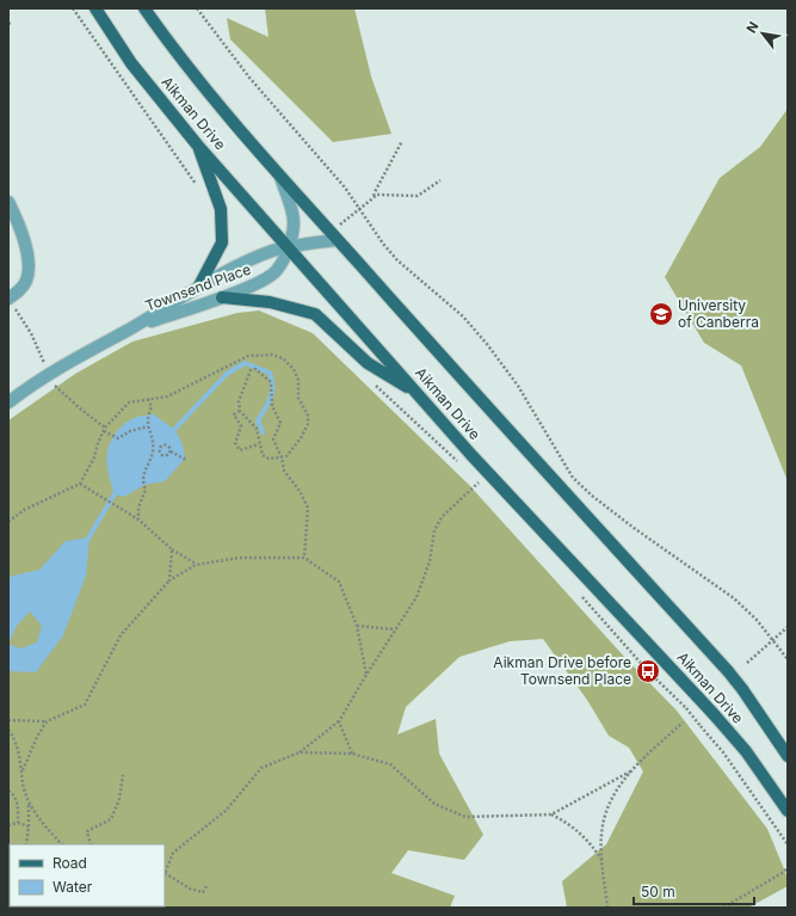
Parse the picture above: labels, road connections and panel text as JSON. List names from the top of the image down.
{
  "streets": {
    "main road": ["Aikman Drive"],
    "street": ["Townsend Place"]
  },
  "crossings": [
    ["Aikman Drive", "Townsend Place"]
  ],
  "places": {
    "school or university": ["University of Canberra"],
    "bus stop": ["Aikman Drive before Townsend Place"]
  },
  "legend": ["Road", "Water"],
  "scale_bar": "50 m",
  "north": "top left"
}
